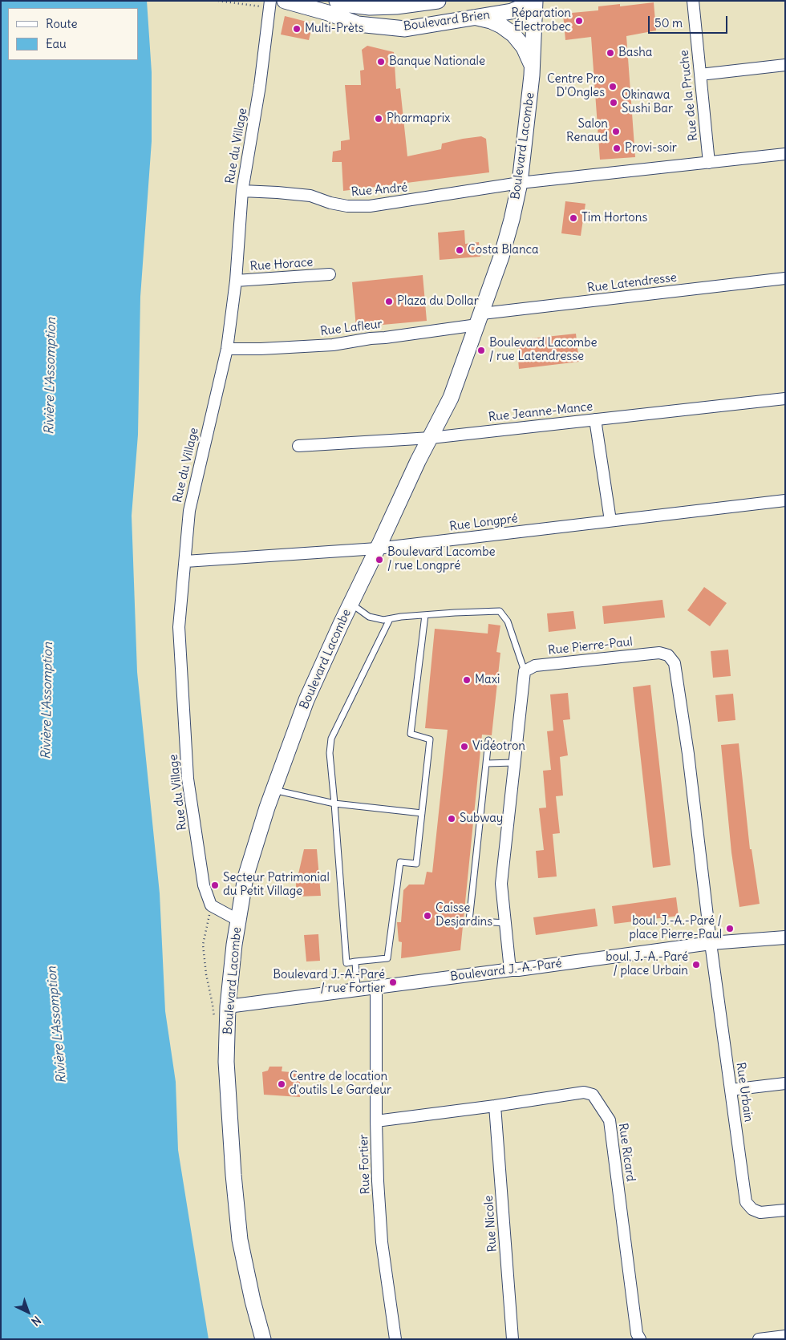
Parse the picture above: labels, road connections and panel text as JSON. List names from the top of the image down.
{
  "streets": {
    "main road": ["Boulevard Brien", "Boulevard Lacombe"],
    "street": [
      "Rue de la Pruche",
      "Rue du Village",
      "Rue André",
      "Rue Horace",
      "Rue Latendresse",
      "Rue Lafleur",
      "Rue Jeanne-Mance",
      "Rue Longpré",
      "Rue Pierre-Paul",
      "Boulevard J.-A.-Paré",
      "Rue Urbain",
      "Rue Ricard",
      "Rue Fortier",
      "Rue Nicole"
    ]
  },
  "crossings": [
    ["Boulevard Brien", "Boulevard Lacombe"],
    ["Rue de la Pruche", "Rue André"],
    ["Rue du Village", "Rue André"],
    ["Rue du Village", "Rue Horace"],
    ["Rue du Village", "Rue Lafleur"],
    ["Rue du Village", "Rue Longpré"],
    ["Boulevard Lacombe", "Rue André"],
    ["Boulevard Lacombe", "Rue Latendresse"],
    ["Boulevard Lacombe", "Rue Lafleur"],
    ["Boulevard Lacombe", "Rue Jeanne-Mance"],
    ["Boulevard Lacombe", "Rue Longpré"],
    ["Boulevard Lacombe", "Boulevard J.-A.-Paré"],
    ["Rue Latendresse", "Rue Lafleur"],
    ["Rue Pierre-Paul", "Boulevard J.-A.-Paré"],
    ["Rue Pierre-Paul", "Rue Urbain"],
    ["Boulevard J.-A.-Paré", "Rue Urbain"],
    ["Boulevard J.-A.-Paré", "Rue Fortier"],
    ["Rue Ricard", "Rue Fortier"],
    ["Rue Ricard", "Rue Nicole"]
  ],
  "water": ["Rivière L'Assomption"],
  "places": [
    "Réparation Électrobec",
    "Multi-Prèts",
    "Basha",
    "Banque Nationale",
    "Centre Pro D'Ongles",
    "Okinawa Sushi Bar",
    "Pharmaprix",
    "Salon Renaud",
    "Provi-soir",
    "Tim Hortons",
    "Costa Blanca",
    "Plaza du Dollar",
    "Boulevard Lacombe / rue Latendresse",
    "Boulevard Lacombe / rue Longpré",
    "Maxi",
    "Vidéotron",
    "Subway",
    "Secteur Patrimonial du Petit Village",
    "Caisse Desjardins",
    "boul. J.-A.-Paré / place Pierre-Paul",
    "boul. J.-A.-Paré / place Urbain",
    "Boulevard J.-A.-Paré / rue Fortier",
    "Centre de location d'outils Le Gardeur"
  ],
  "legend": ["Route", "Eau"],
  "scale_bar": "50 m",
  "north": "bottom right"
}
